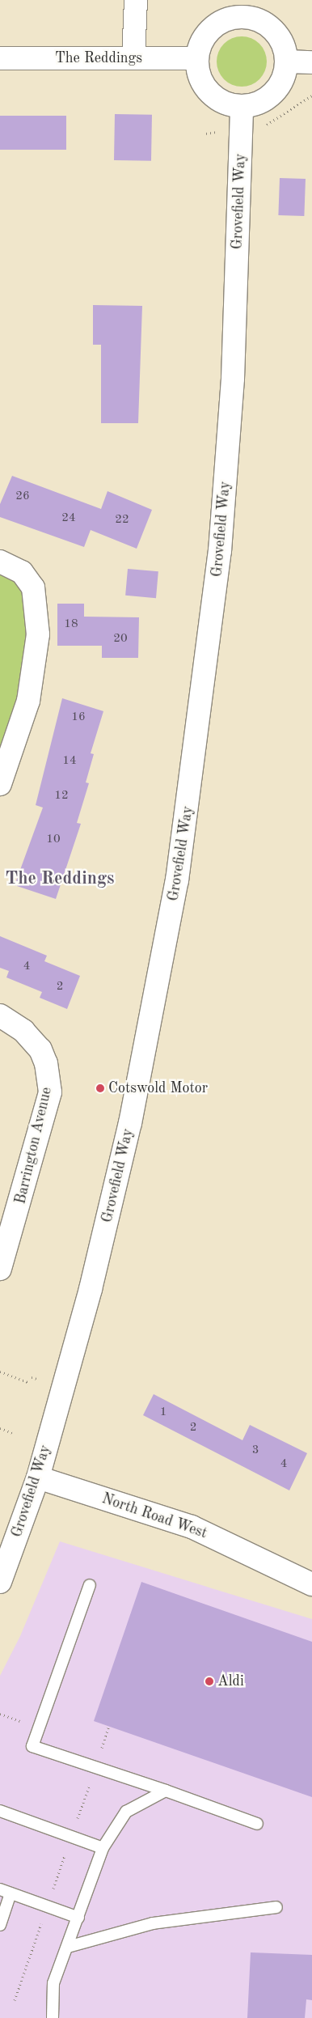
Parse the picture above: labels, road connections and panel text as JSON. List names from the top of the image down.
{
  "streets": {
    "street": [
      "The Reddings",
      "Grovefield Way",
      "Barrington Avenue",
      "North Road West"
    ]
  },
  "crossings": [
    ["The Reddings", "Grovefield Way"],
    ["Grovefield Way", "North Road West"]
  ],
  "districts": ["The Reddings"],
  "places": ["Cotswold Motor", "Aldi"],
  "house_numbers": [
    "26",
    "24",
    "22",
    "18",
    "20",
    "16",
    "14",
    "12",
    "10",
    "4",
    "2",
    "1",
    "2",
    "3",
    "4"
  ]
}
